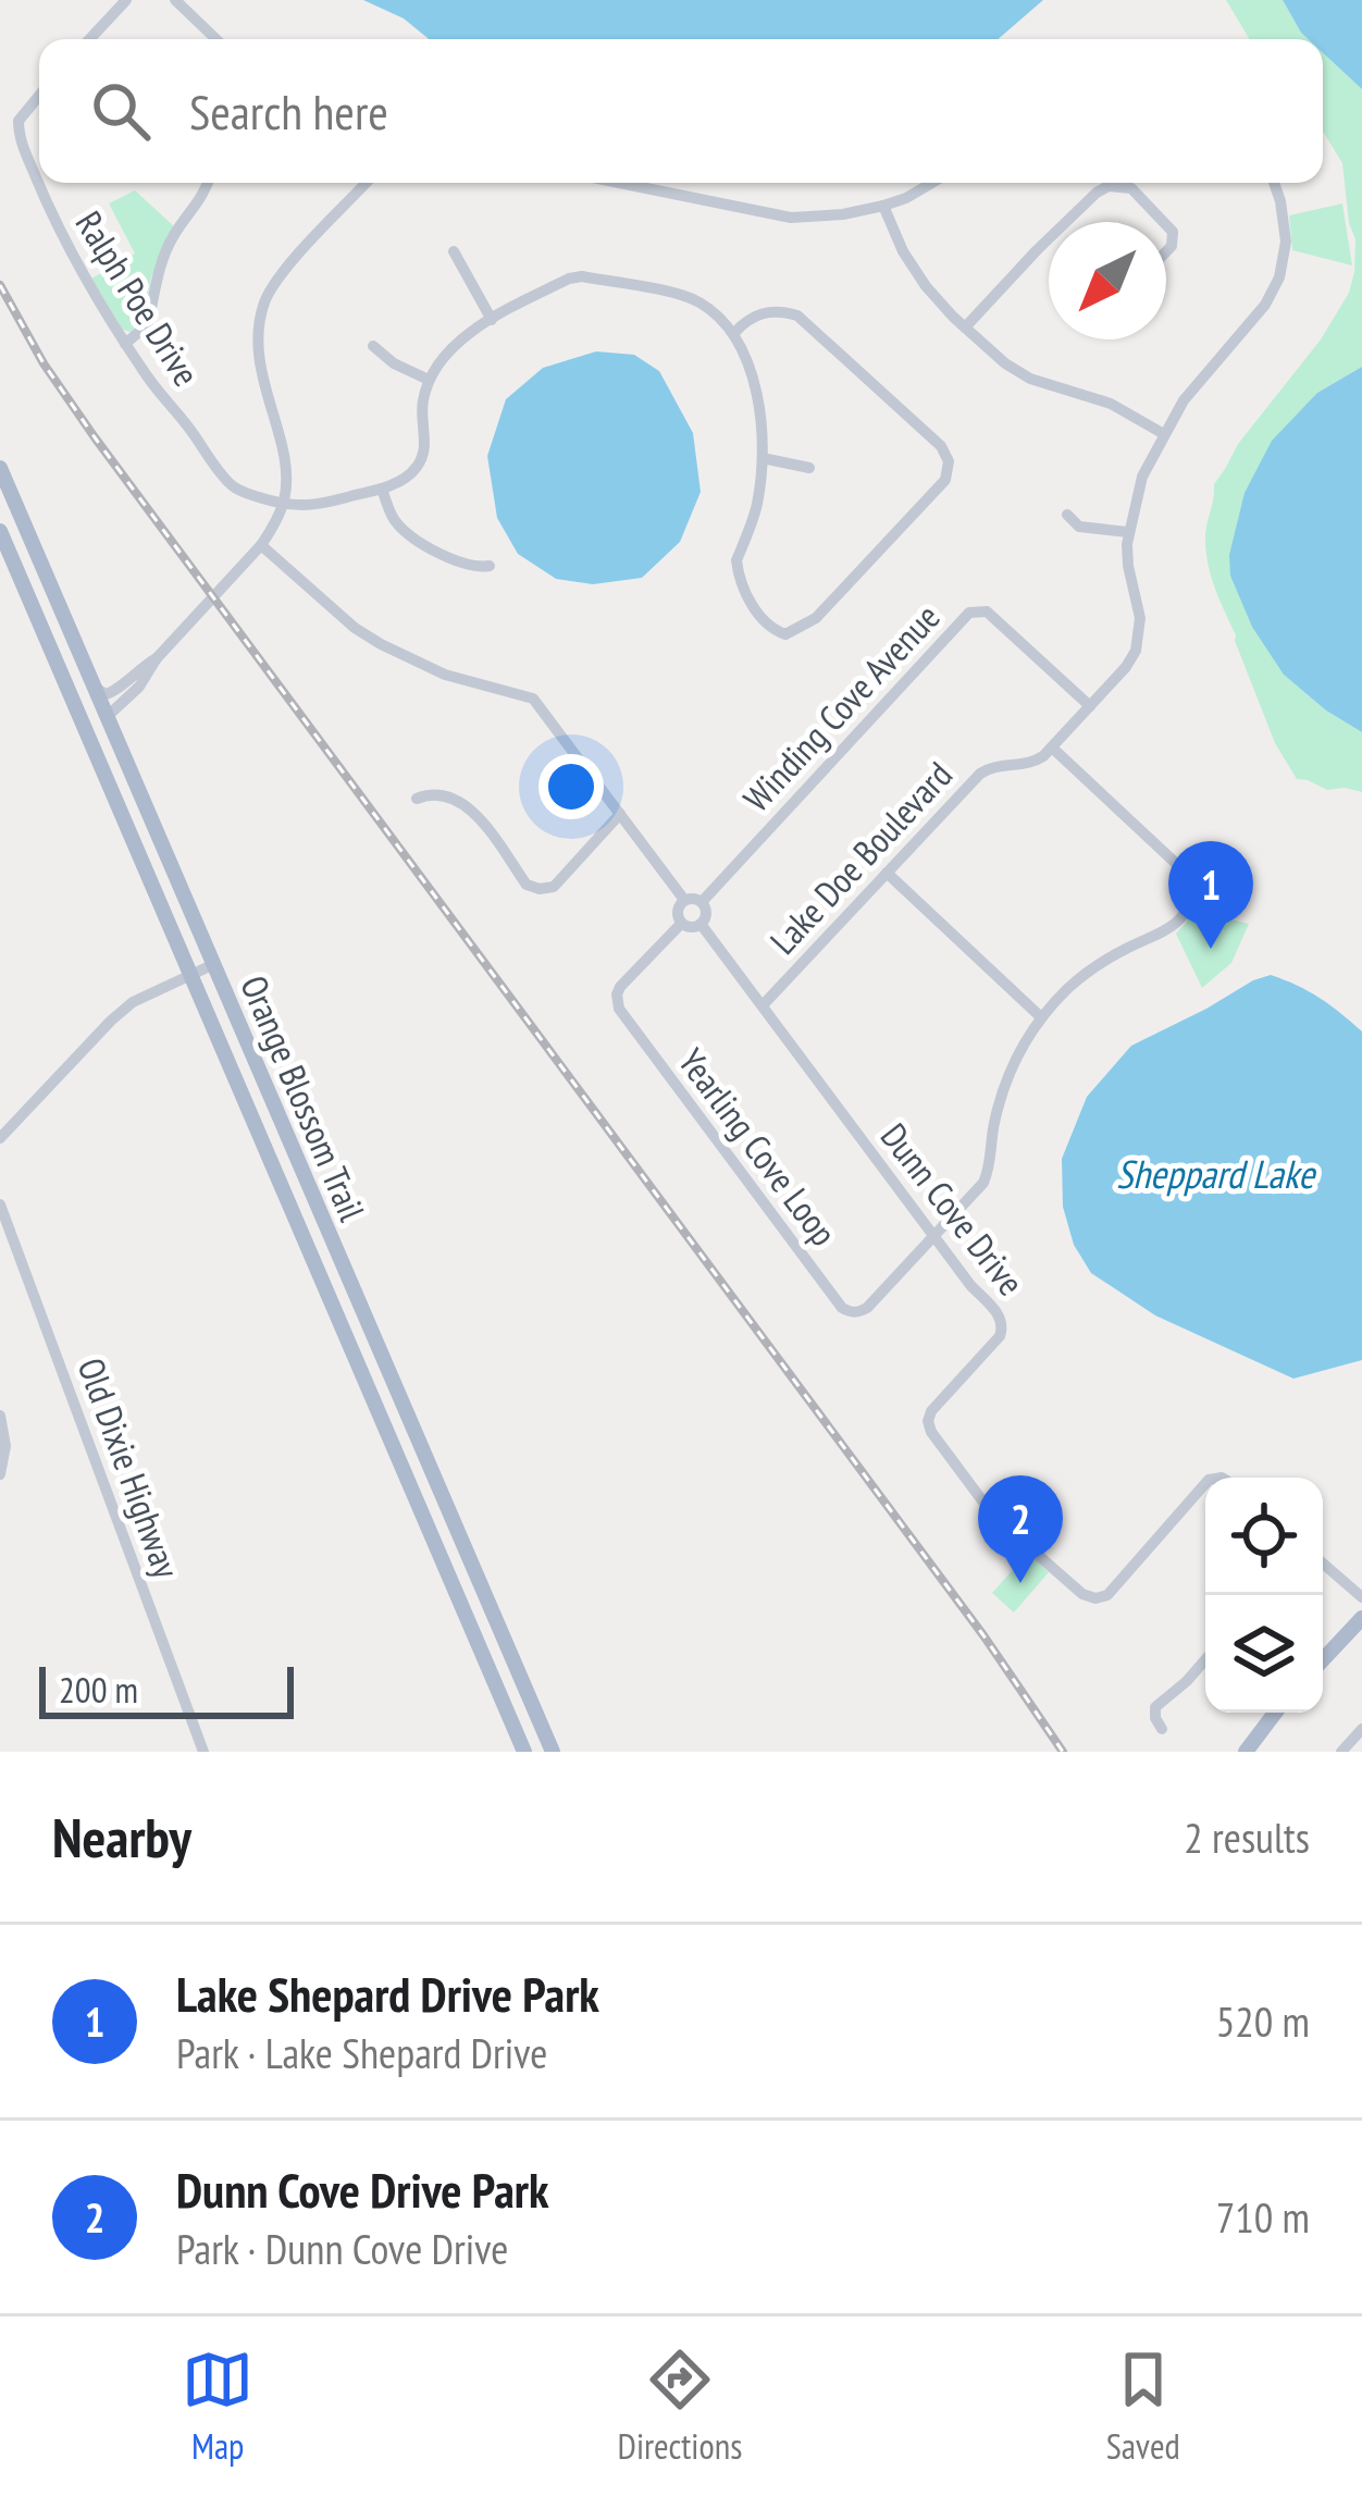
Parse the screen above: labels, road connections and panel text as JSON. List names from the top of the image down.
{
  "streets": {
    "main road": ["Orange Blossom Trail"],
    "street": [
      "Ralph Poe Drive",
      "Winding Cove Avenue",
      "Lake Doe Boulevard",
      "Yearling Cove Loop",
      "Dunn Cove Drive",
      "Old Dixie Highway"
    ]
  },
  "crossings": [
    ["Winding Cove Avenue", "Lake Doe Boulevard"],
    ["Winding Cove Avenue", "Yearling Cove Loop"],
    ["Winding Cove Avenue", "Dunn Cove Drive"],
    ["Lake Doe Boulevard", "Dunn Cove Drive"],
    ["Yearling Cove Loop", "Dunn Cove Drive"]
  ],
  "water": ["Sheppard Lake"],
  "scale_bar": "200 m",
  "north": "bottom left",
  "page": {
    "search": "Search here",
    "pins": ["1", "2"],
    "scale": "200 m",
    "heading": ["Nearby", "2 results"],
    "list": [
      {
        "mark": "1",
        "name": "Lake Shepard Drive Park",
        "note": "Park · Lake Shepard Drive",
        "value": "520 m"
      },
      {
        "mark": "2",
        "name": "Dunn Cove Drive Park",
        "note": "Park · Dunn Cove Drive",
        "value": "710 m"
      }
    ],
    "nav": ["Map", "Directions", "Saved"]
  }
}
